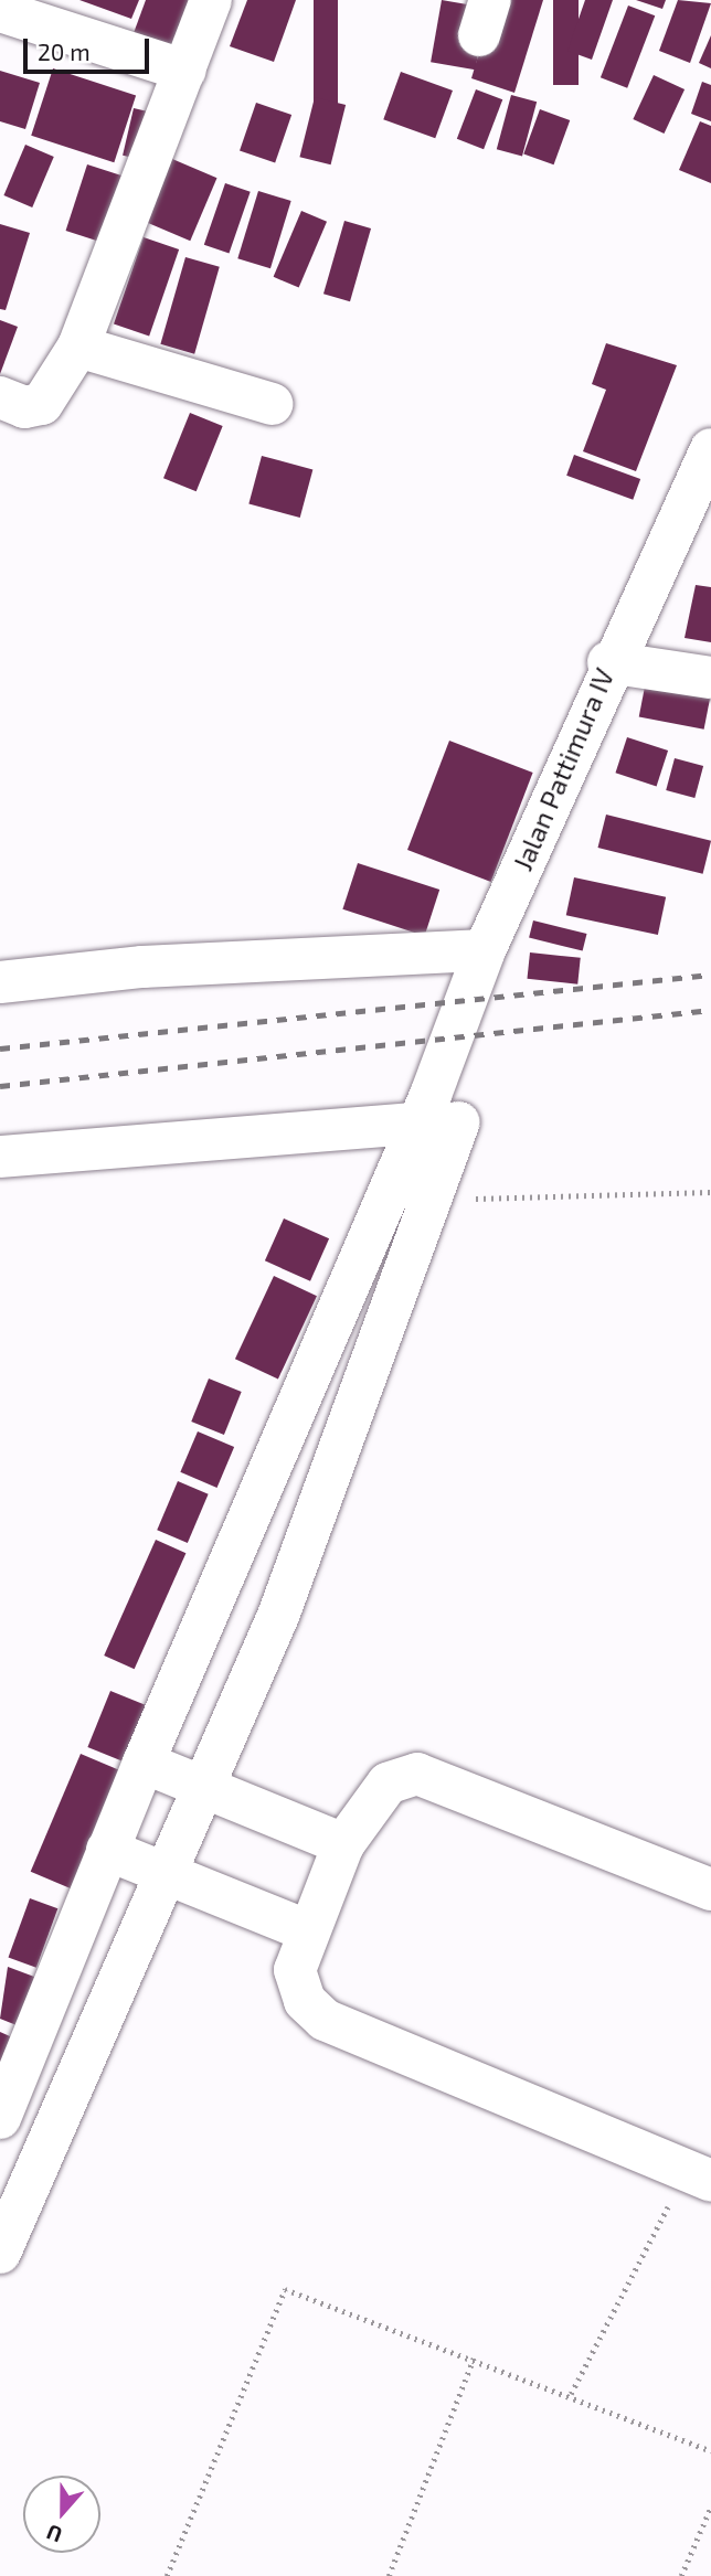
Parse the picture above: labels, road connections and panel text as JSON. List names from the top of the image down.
{
  "streets": {
    "street": ["Jalan Pattimura IV"]
  },
  "scale_bar": "20 m",
  "north": "bottom"
}
